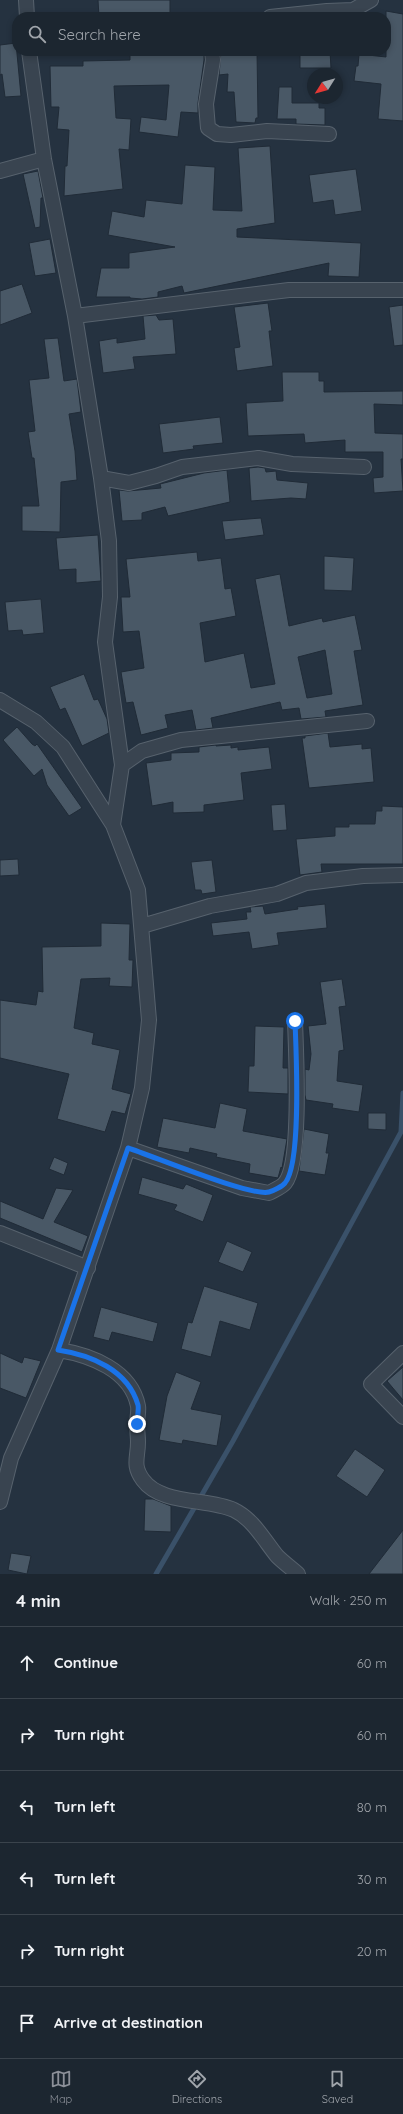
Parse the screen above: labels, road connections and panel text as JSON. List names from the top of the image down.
{
  "north": "bottom left",
  "page": {
    "search": "Search here",
    "heading": ["4 min", "Walk · 250 m"],
    "list": [
      ["Continue", "60 m"],
      ["Turn right", "60 m"],
      ["Turn left", "80 m"],
      ["Turn left", "30 m"],
      ["Turn right", "20 m"],
      "Arrive at destination"
    ],
    "nav": ["Map", "Directions", "Saved"]
  }
}
